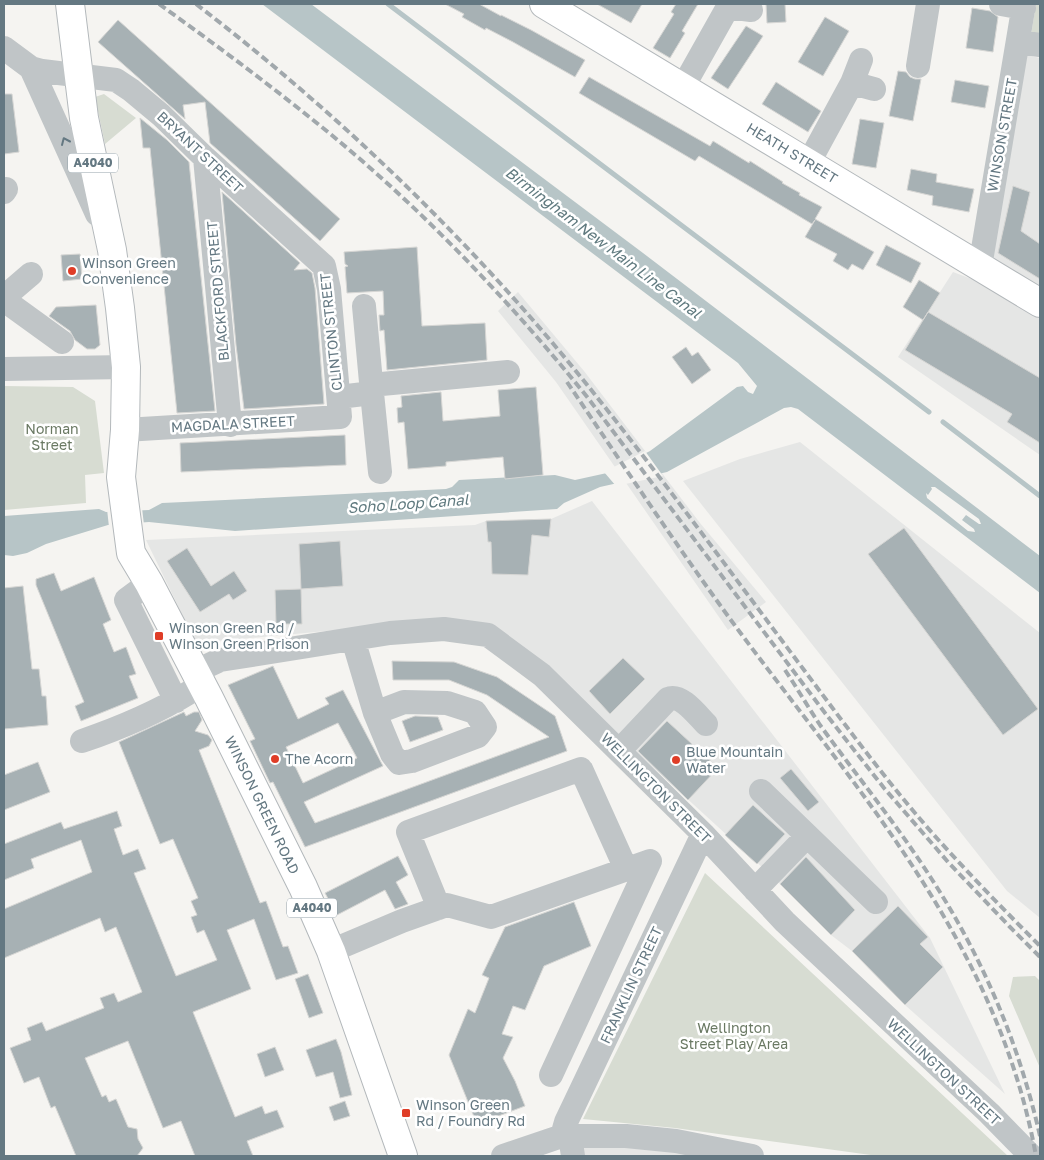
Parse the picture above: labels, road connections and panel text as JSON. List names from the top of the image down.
{
  "streets": {
    "main road": ["HEATH STREET", "A4040", "WINSON GREEN ROAD"],
    "street": [
      "WINSON STREET",
      "BRYANT STREET",
      "BLACKFORD STREET",
      "CLINTON STREET",
      "MAGDALA STREET",
      "WELLINGTON STREET",
      "FRANKLIN STREET"
    ]
  },
  "crossings": [
    ["WINSON STREET", "HEATH STREET"],
    ["BRYANT STREET", "A4040"],
    ["BRYANT STREET", "BLACKFORD STREET"],
    ["BRYANT STREET", "CLINTON STREET"],
    ["A4040", "MAGDALA STREET"],
    ["A4040", "WINSON GREEN ROAD"],
    ["BLACKFORD STREET", "MAGDALA STREET"],
    ["CLINTON STREET", "MAGDALA STREET"],
    ["MAGDALA STREET", "WINSON GREEN ROAD"],
    ["WELLINGTON STREET", "WINSON GREEN ROAD"],
    ["WELLINGTON STREET", "FRANKLIN STREET"]
  ],
  "water": ["Birmingham New Main Line Canal", "Soho Loop Canal"],
  "parks": ["Norman Street", "Wellington Street Play Area"],
  "places": {
    "other": ["Winson Green Convenience", "The Acorn", "Blue Mountain Water"],
    "transit": ["Winson Green Rd / Winson Green Prison", "Winson Green Rd / Foundry Rd"]
  }
}
